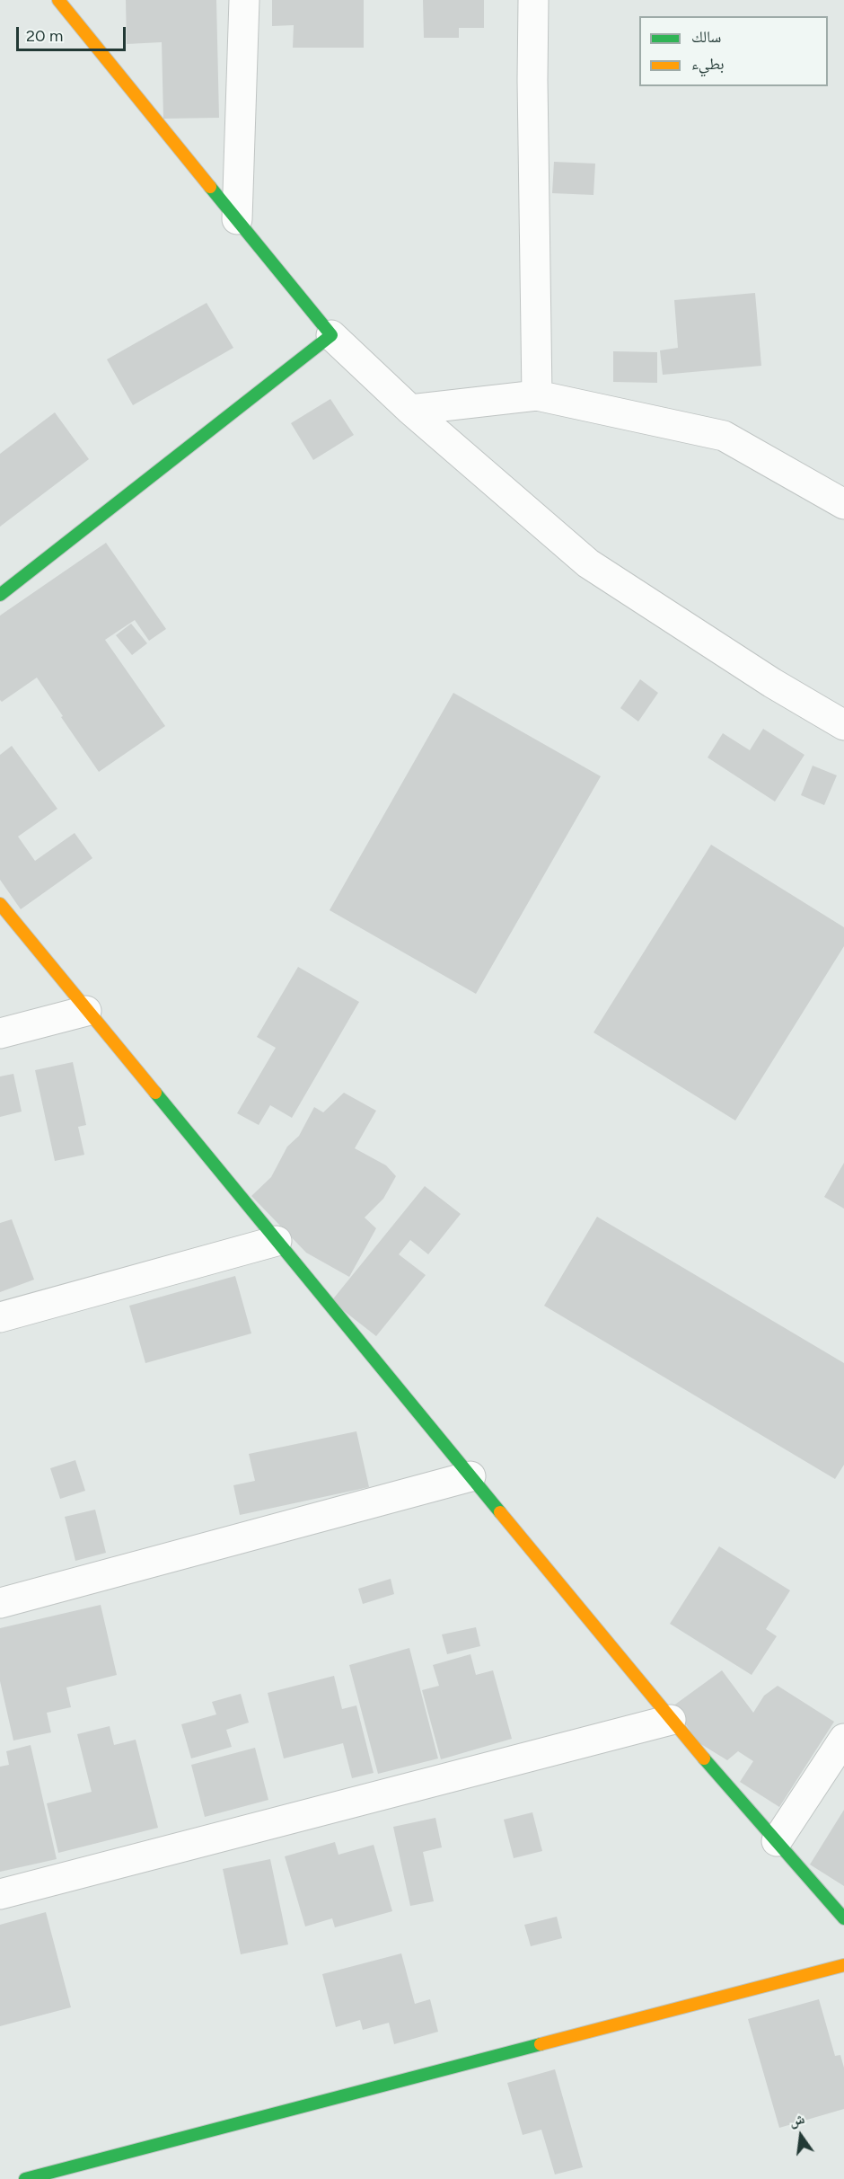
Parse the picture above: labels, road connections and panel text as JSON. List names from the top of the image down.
{
  "legend": ["سالك", "بطيء"],
  "scale_bar": "20 m",
  "north": "top"
}
